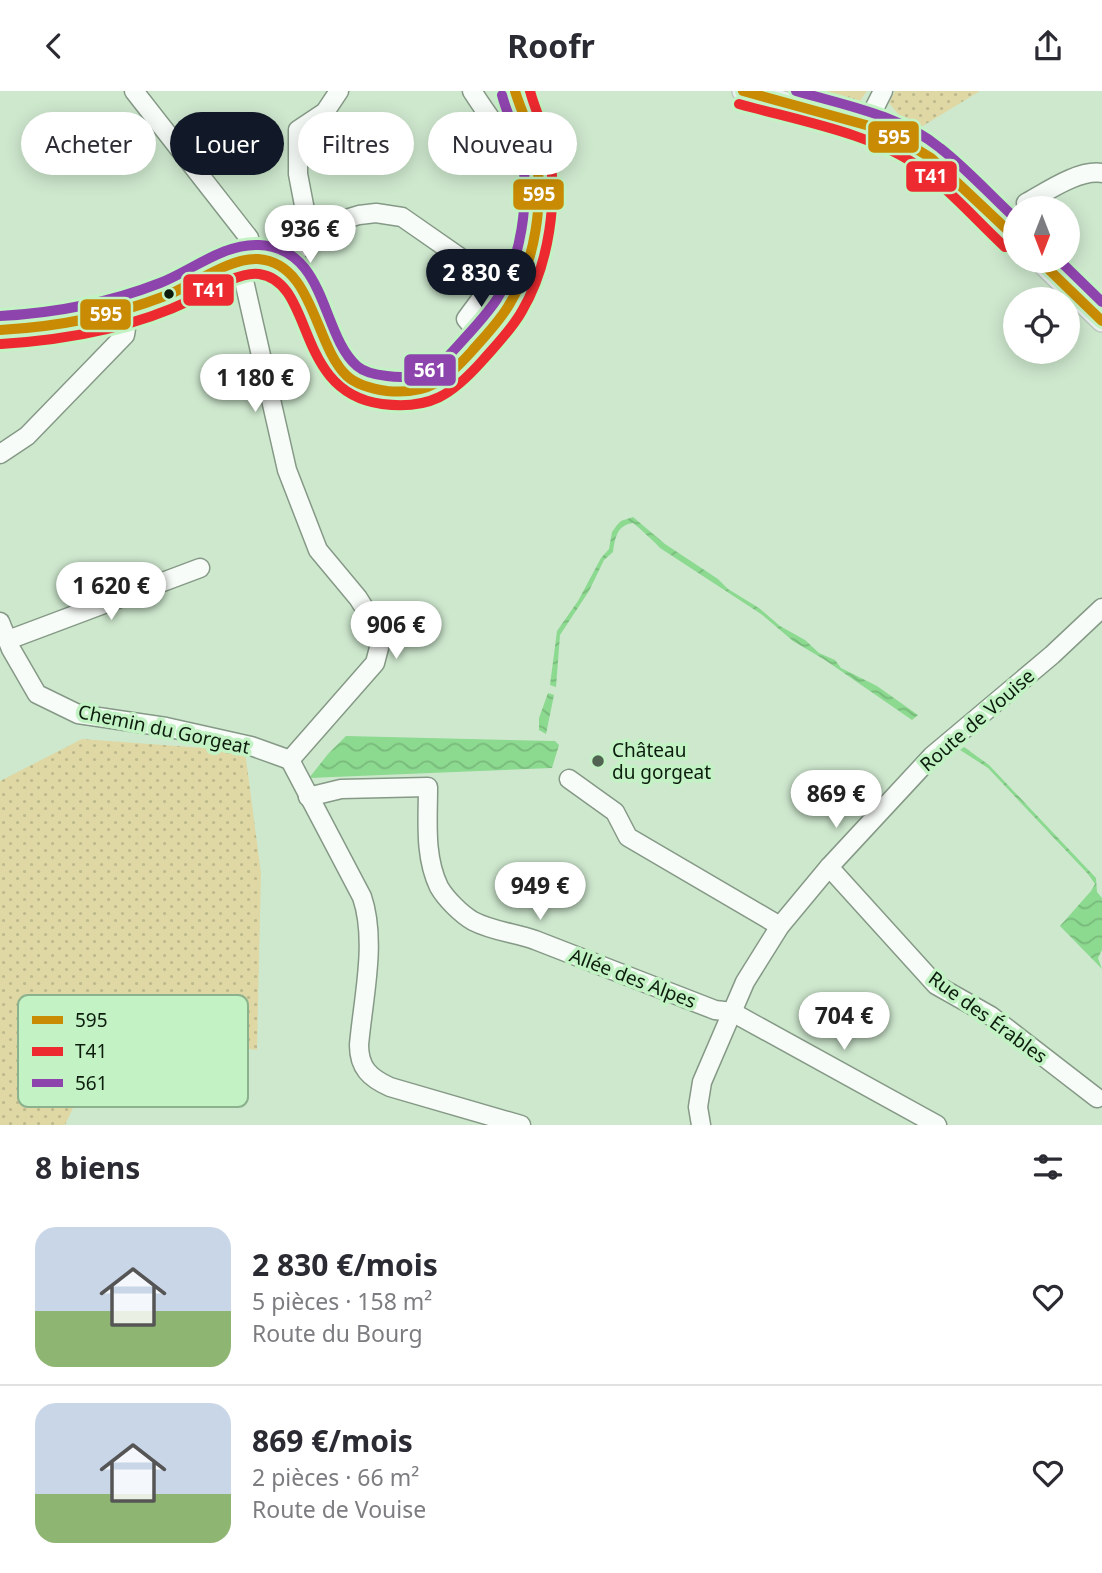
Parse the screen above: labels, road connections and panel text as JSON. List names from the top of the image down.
{
  "streets": {
    "street": [
      "Route de Vouise",
      "Chemin du Gorgeat",
      "Allée des Alpes",
      "Rue des Érables"
    ]
  },
  "crossings": [
    ["Route de Vouise", "Allée des Alpes"],
    ["Route de Vouise", "Rue des Érables"]
  ],
  "places": ["Château du gorgeat"],
  "lines": ["transit line 595", "transit line T41", "transit line 561"],
  "legend": ["595", "T41", "561"],
  "north": "bottom",
  "page": {
    "header": "Roofr",
    "chip": [
      "Acheter",
      "Louer",
      "Filtres",
      "Nouveau"
    ],
    "price": [
      "936 €",
      "2 830 €",
      "1 180 €",
      "1 620 €",
      "906 €",
      "869 €",
      "949 €",
      "704 €"
    ],
    "heading": "8 biens",
    "list": [
      {
        "name": "2 830 €/mois",
        "note": "5 pièces · 158 m² · Route du Bourg"
      },
      {
        "name": "869 €/mois",
        "note": "2 pièces · 66 m² · Route de Vouise"
      }
    ]
  }
}
